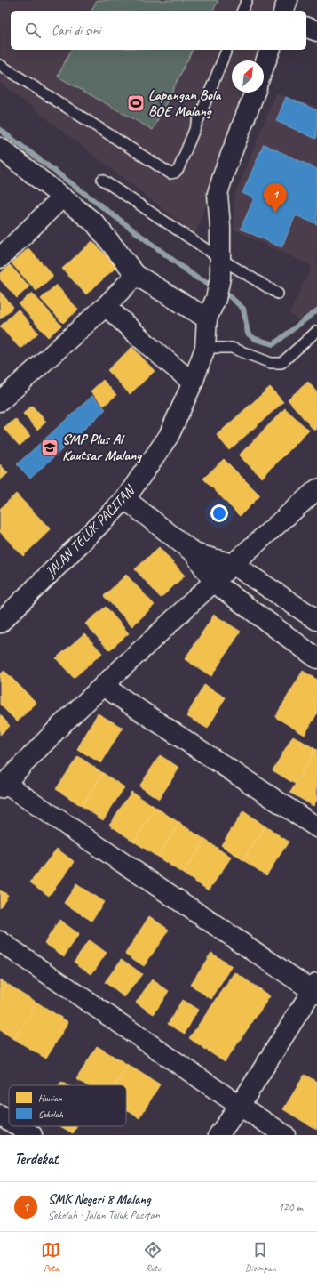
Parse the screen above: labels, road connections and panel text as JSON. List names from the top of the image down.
{
  "streets": {
    "street": ["JALAN TELUK PACITAN"]
  },
  "places": {
    "sports": ["Lapangan Bola BOE Malang"],
    "school or university": ["SMP Plus Al Kautsar Malang"]
  },
  "legend": ["Hunian", "Sekolah"],
  "north": "top right",
  "page": {
    "search": "Cari di sini",
    "pins": "1",
    "heading": "Terdekat",
    "list": [
      {
        "mark": "1",
        "name": "SMK Negeri 8 Malang",
        "note": "Sekolah · Jalan Teluk Pacitan",
        "value": "120 m"
      }
    ],
    "nav": ["Peta", "Rute", "Disimpan"]
  }
}
